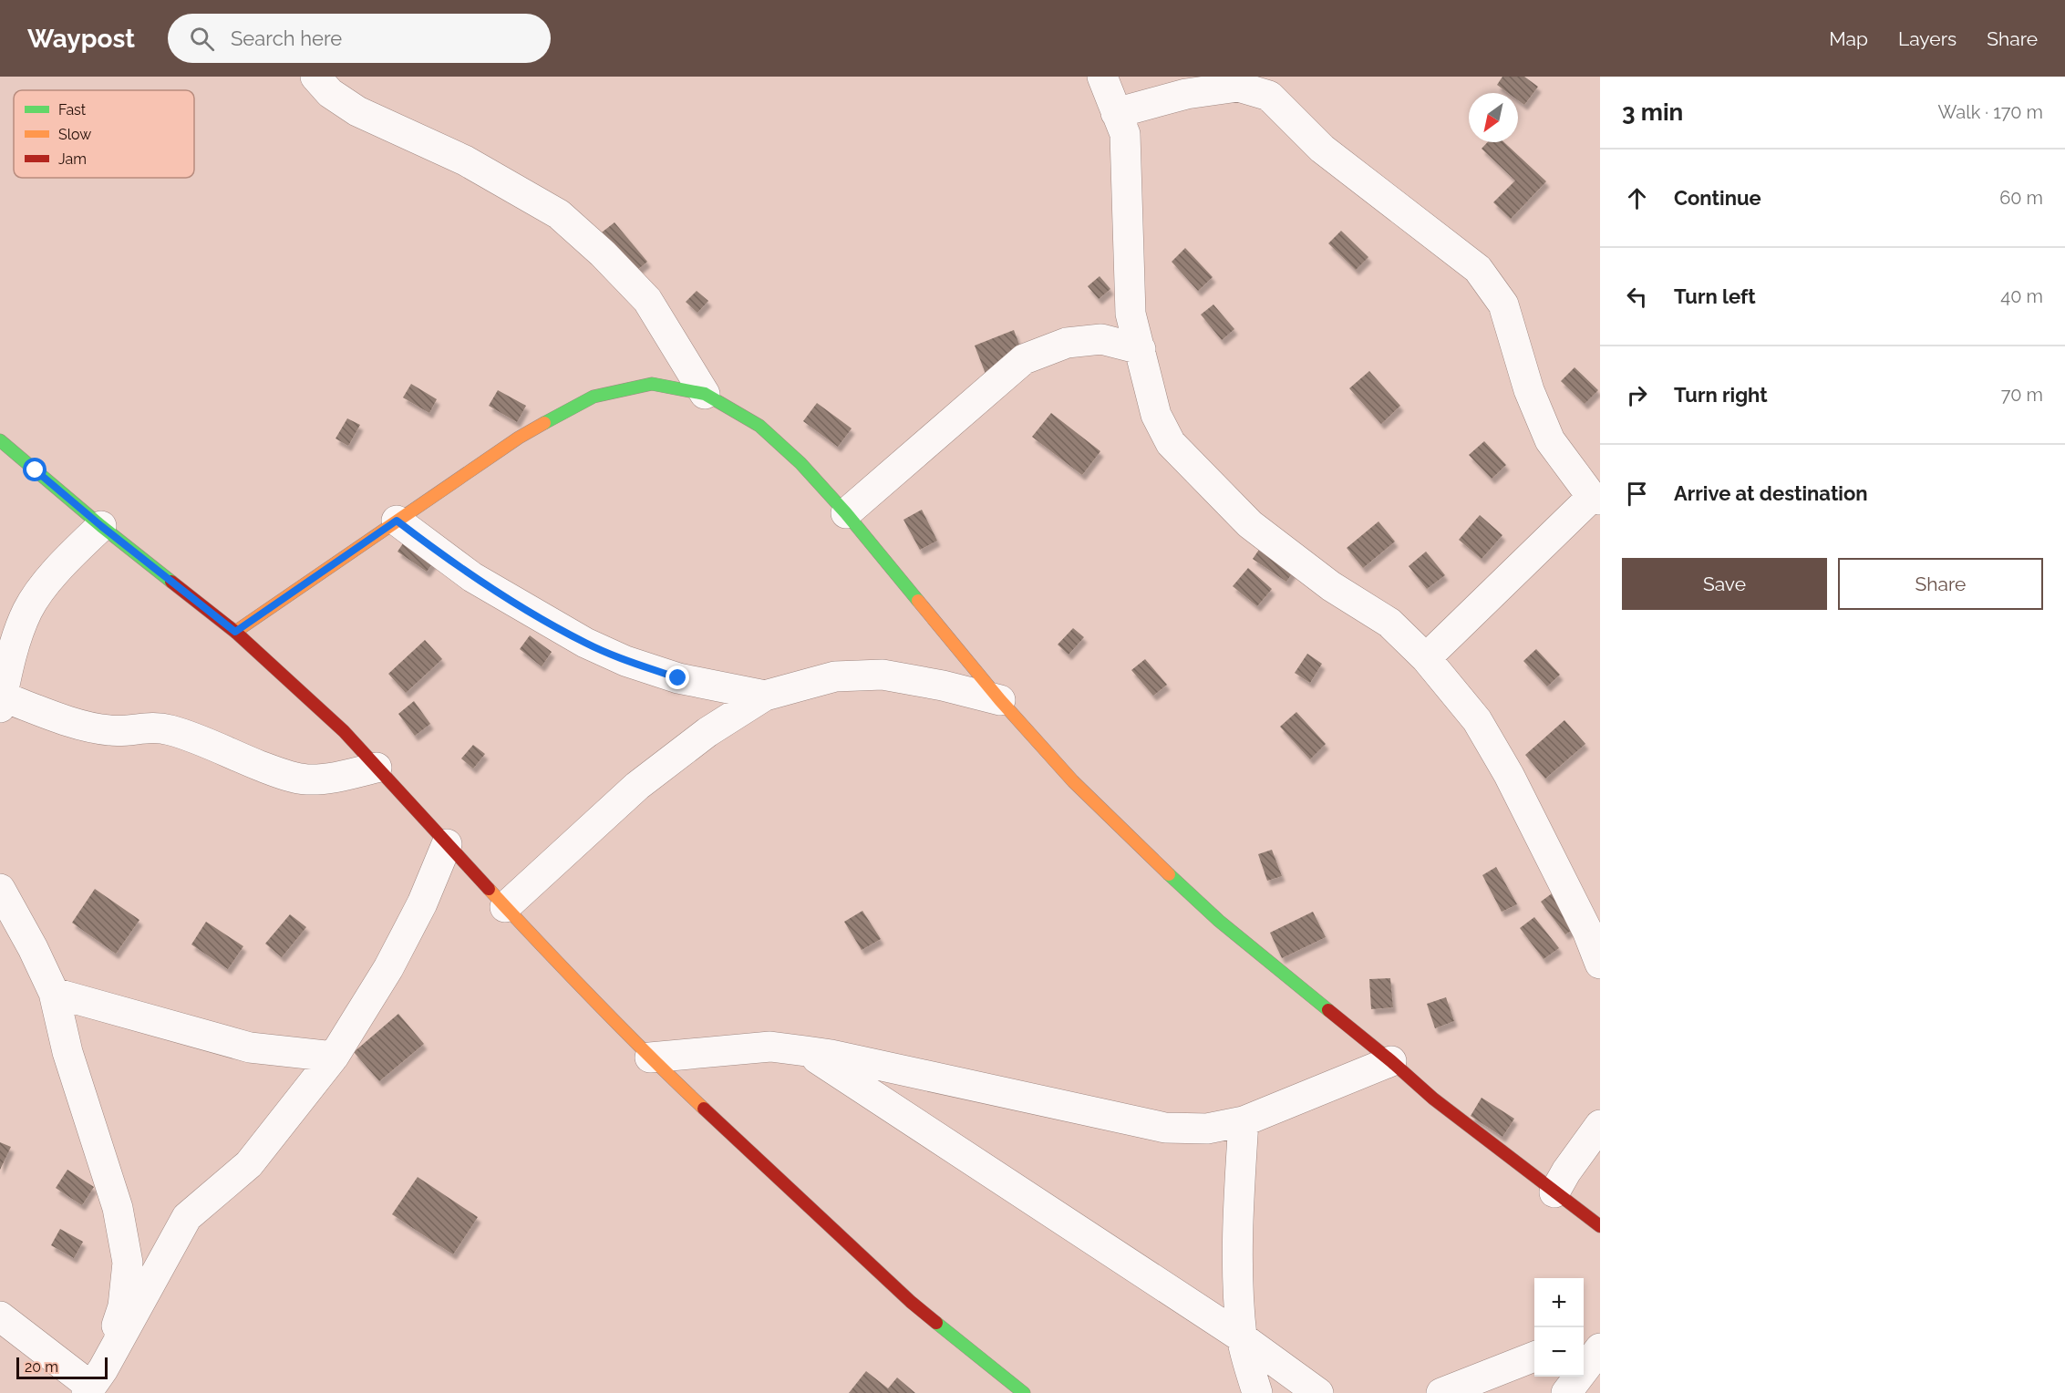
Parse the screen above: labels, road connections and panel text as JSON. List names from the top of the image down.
{
  "legend": ["Fast", "Slow", "Jam"],
  "scale_bar": "20 m",
  "north": "bottom left",
  "page": {
    "header": "Waypost",
    "search": "Search here",
    "nav": ["Map", "Layers", "Share"],
    "heading": ["3 min", "Walk · 170 m"],
    "list": [
      ["Continue", "60 m"],
      ["Turn left", "40 m"],
      ["Turn right", "70 m"],
      "Arrive at destination"
    ],
    "buttons": ["Save", "Share"],
    "map_buttons": ["+", "−"],
    "scale": "20 m"
  }
}
